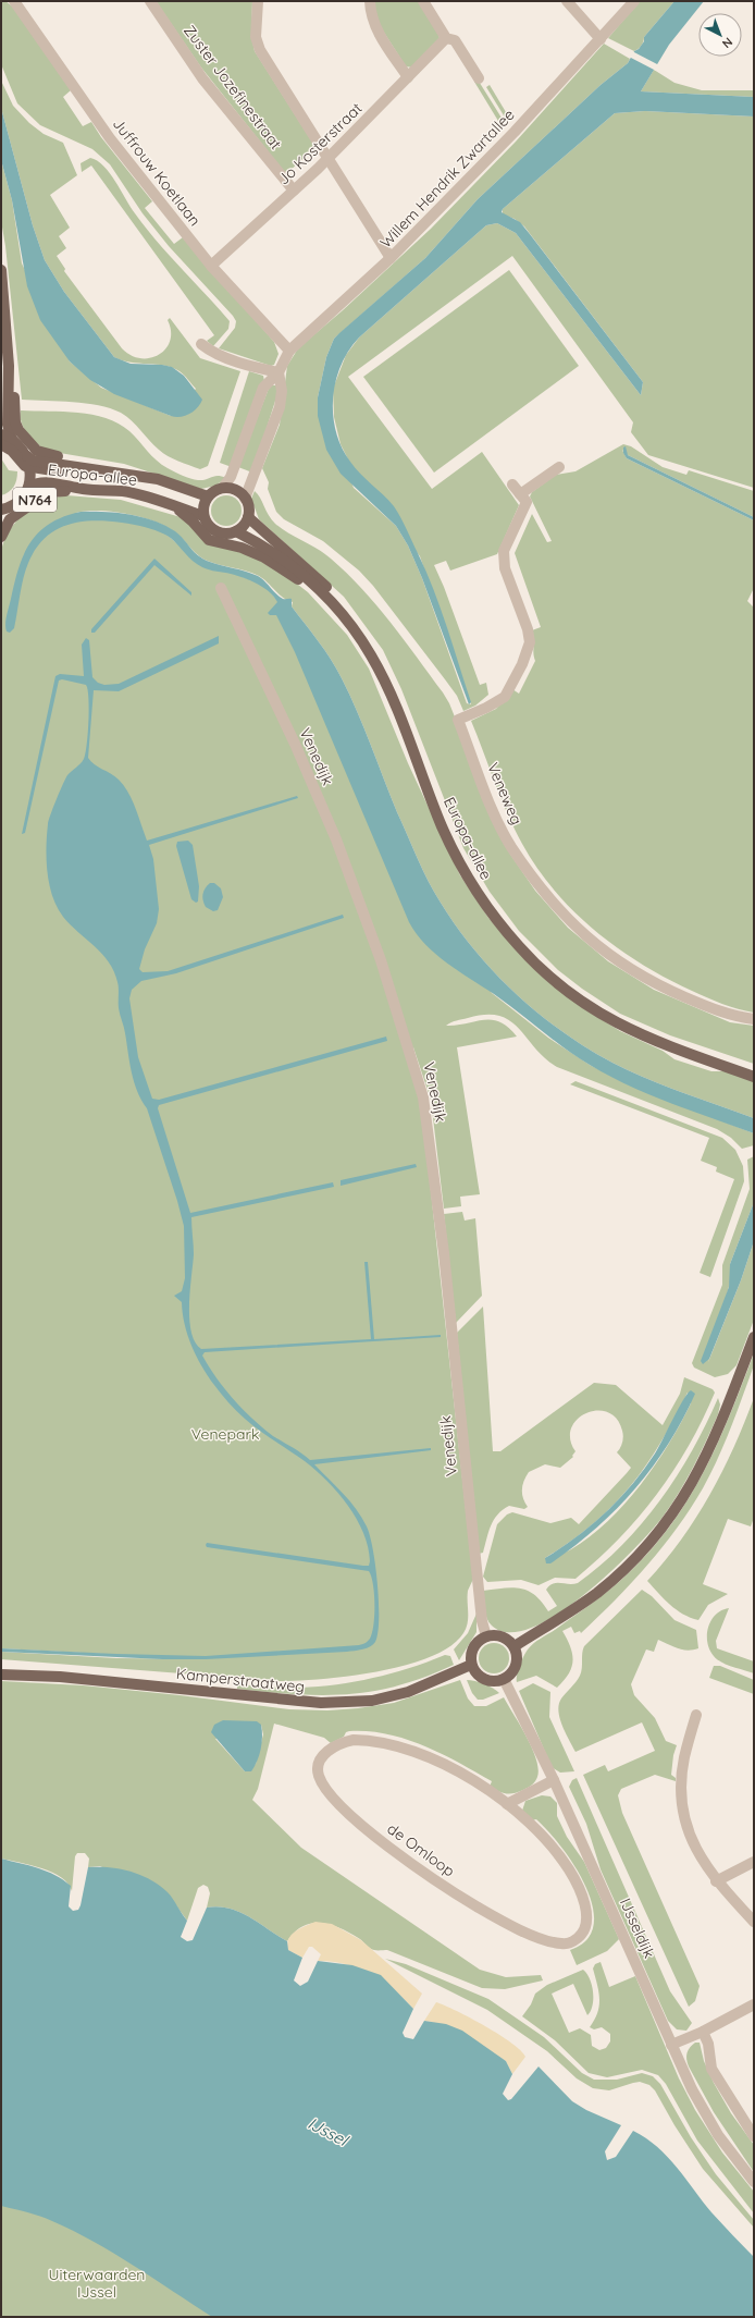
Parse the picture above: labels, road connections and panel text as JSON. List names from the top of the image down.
{
  "streets": {
    "main road": ["Europa-allee", "N764", "Kamperstraatweg"],
    "street": [
      "Zuster Jozefinestraat",
      "Jo Kosterstraat",
      "Juffrouw Koetlaan",
      "Willem Hendrik Zwartallee",
      "Venedijk",
      "Veneweg",
      "de Omloop",
      "IJsseldijk"
    ]
  },
  "crossings": [
    ["Zuster Jozefinestraat", "Jo Kosterstraat"],
    ["Jo Kosterstraat", "Juffrouw Koetlaan"],
    ["Juffrouw Koetlaan", "Willem Hendrik Zwartallee"],
    ["Willem Hendrik Zwartallee", "Europa-allee"],
    ["Europa-allee", "N764"],
    ["Venedijk", "Kamperstraatweg"],
    ["Venedijk", "IJsseldijk"],
    ["Kamperstraatweg", "IJsseldijk"]
  ],
  "water": ["IJssel"],
  "parks": ["Venepark", "Uiterwaarden IJssel"],
  "north": "bottom right"
}
